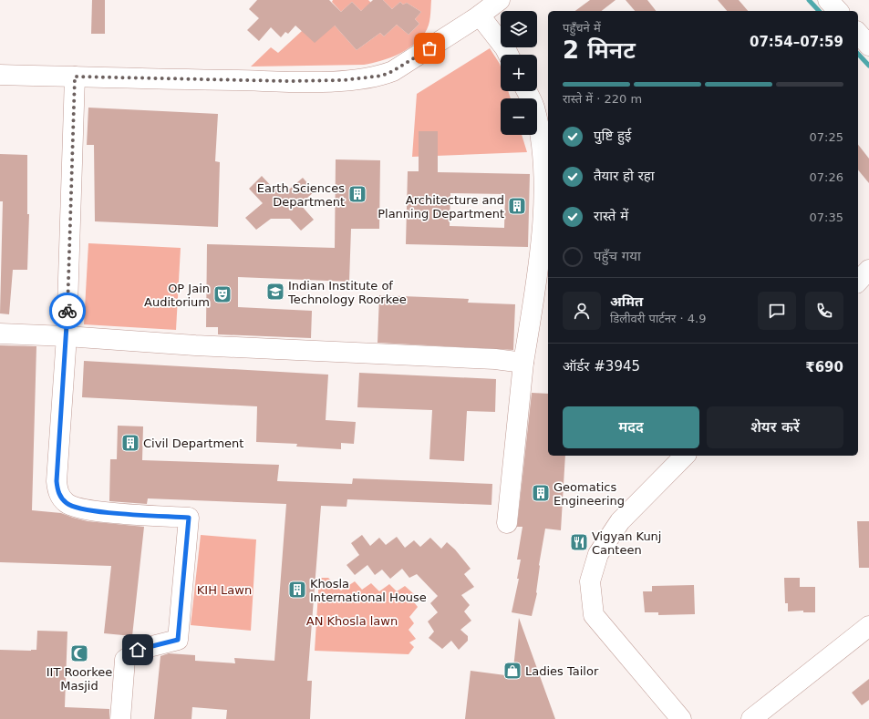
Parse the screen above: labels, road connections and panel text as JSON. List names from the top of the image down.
{
  "parks": ["KIH Lawn", "AN Khosla lawn"],
  "places": {
    "building": [
      "Earth Sciences Department",
      "Architecture and Planning Department",
      "Civil Department",
      "Geomatics Engineering",
      "Khosla International House"
    ],
    "school or university": ["Indian Institute of Technology Roorkee"],
    "theatre": ["OP Jain Auditorium"],
    "restaurant": ["Vigyan Kunj Canteen"],
    "mosque": ["IIT Roorkee Masjid"],
    "shop": ["Ladies Tailor"]
  },
  "page": {
    "map_buttons": ["+", "−"],
    "heading": ["2 मिनट", "पहुँचने में", "07:54–07:59"],
    "panel": [
      "अमित",
      "डिलीवरी पार्टनर · 4.9",
      "ऑर्डर #3945",
      "₹690"
    ],
    "bar": "रास्ते में · 220 m",
    "list": [
      ["पुष्टि हुई", "07:25"],
      ["तैयार हो रहा", "07:26"],
      ["रास्ते में", "07:35"],
      "पहुँच गया"
    ],
    "buttons": ["मदद", "शेयर करें"]
  }
}
